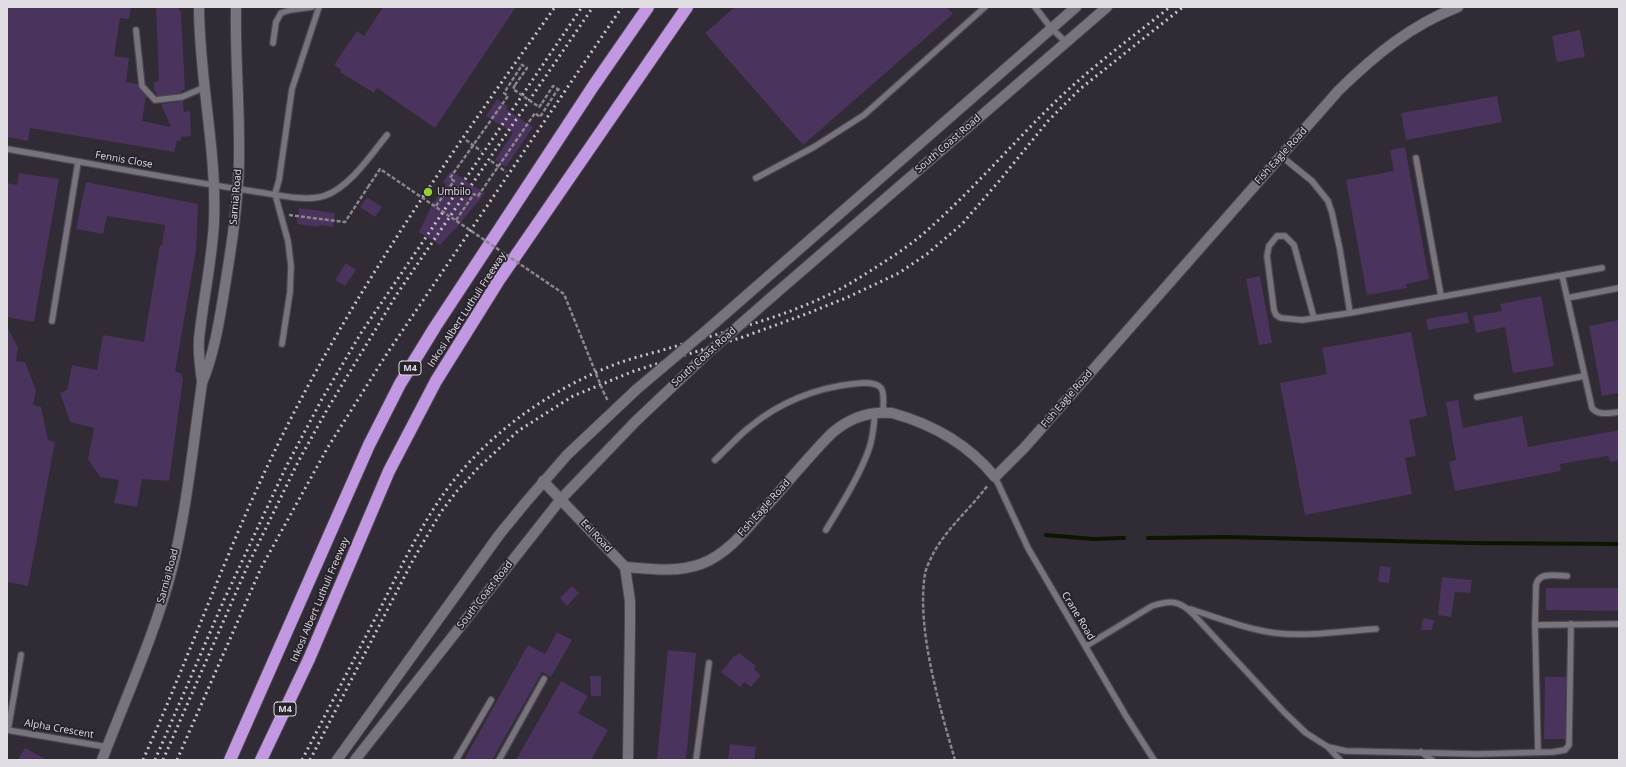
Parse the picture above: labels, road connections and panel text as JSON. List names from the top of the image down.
{
  "streets": {
    "highway": ["Inkosi Albert Luthuli Freeway", "M4"],
    "street": [
      "South Coast Road",
      "Fish Eagle Road",
      "Sarnia Road",
      "Eel Road"
    ],
    "lane": ["Fennis Close", "Crane Road", "Alpha Crescent"]
  },
  "crossings": [
    ["South Coast Road", "Eel Road"],
    ["Fish Eagle Road", "Eel Road"],
    ["Fish Eagle Road", "Crane Road"],
    ["Fennis Close", "Sarnia Road"],
    ["Sarnia Road", "Alpha Crescent"]
  ],
  "places": ["Umbilo"]
}
